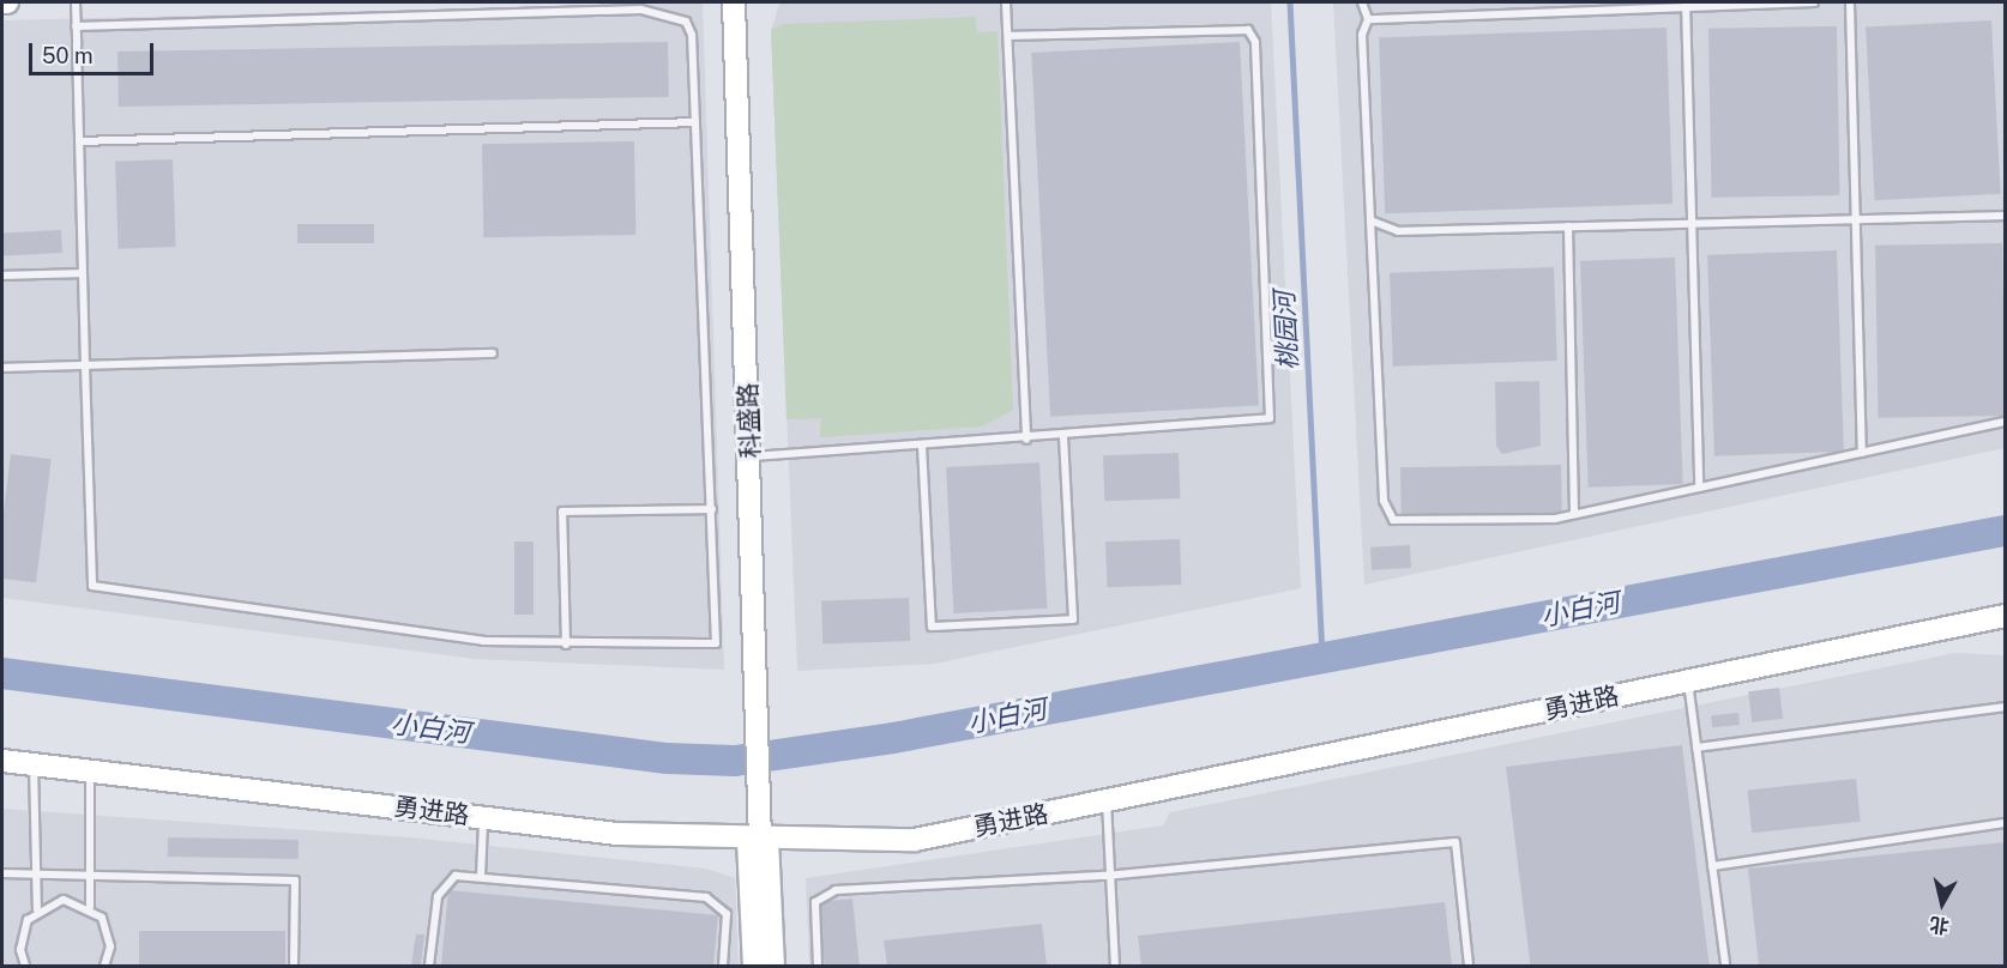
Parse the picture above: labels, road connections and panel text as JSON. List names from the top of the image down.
{
  "streets": {
    "street": ["科盛路", "勇进路"]
  },
  "crossings": [
    ["科盛路", "勇进路"]
  ],
  "water": ["桃园河", "小白河"],
  "scale_bar": "50 m",
  "north": "bottom"
}
